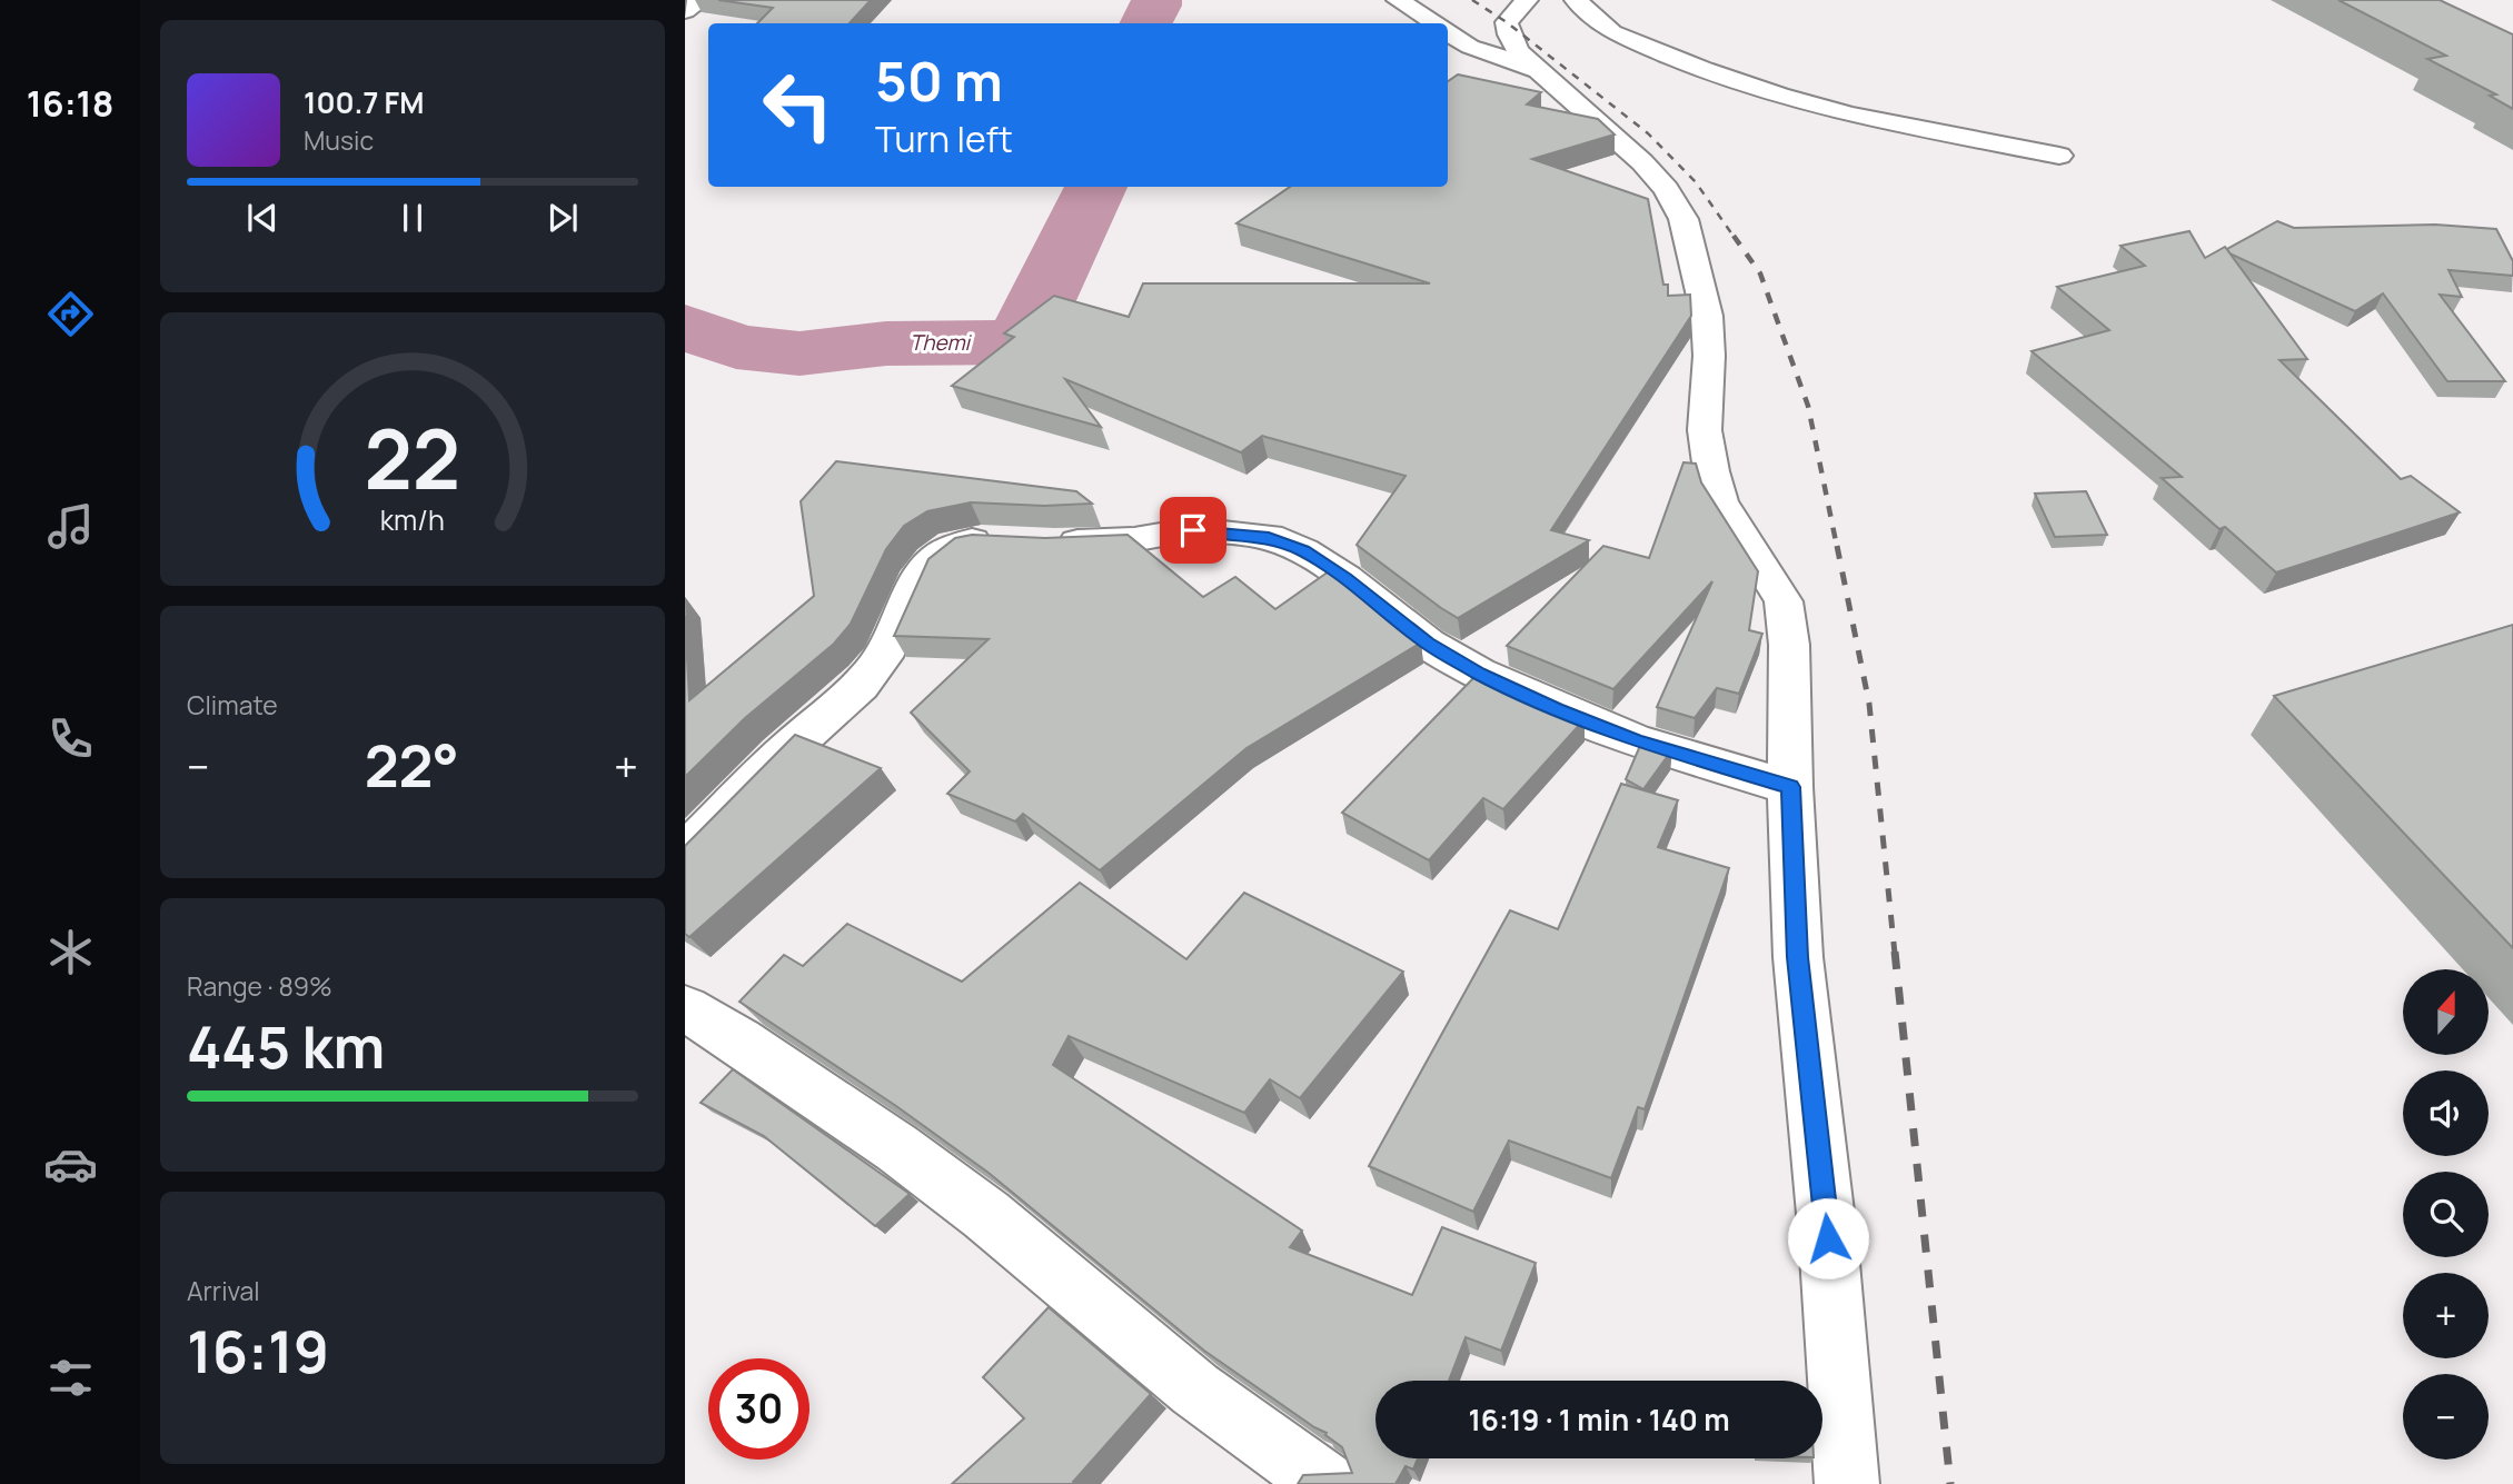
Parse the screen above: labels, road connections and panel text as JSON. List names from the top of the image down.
{
  "water": ["Themi"],
  "north": "top",
  "page": {
    "tabs": "16:18",
    "turn": ["50 m", "Turn left"],
    "song": ["100.7 FM", "Music"],
    "tile": [
      "Climate",
      ["Range · 89%", "445 km"],
      ["Arrival", "16:19"]
    ],
    "heat": ["−", "22°", "+"],
    "map_buttons": ["+", "−"],
    "limit": "30",
    "trip": "16:19 · 1 min · 140 m",
    "gauge": ["22", "km/h"]
  }
}
